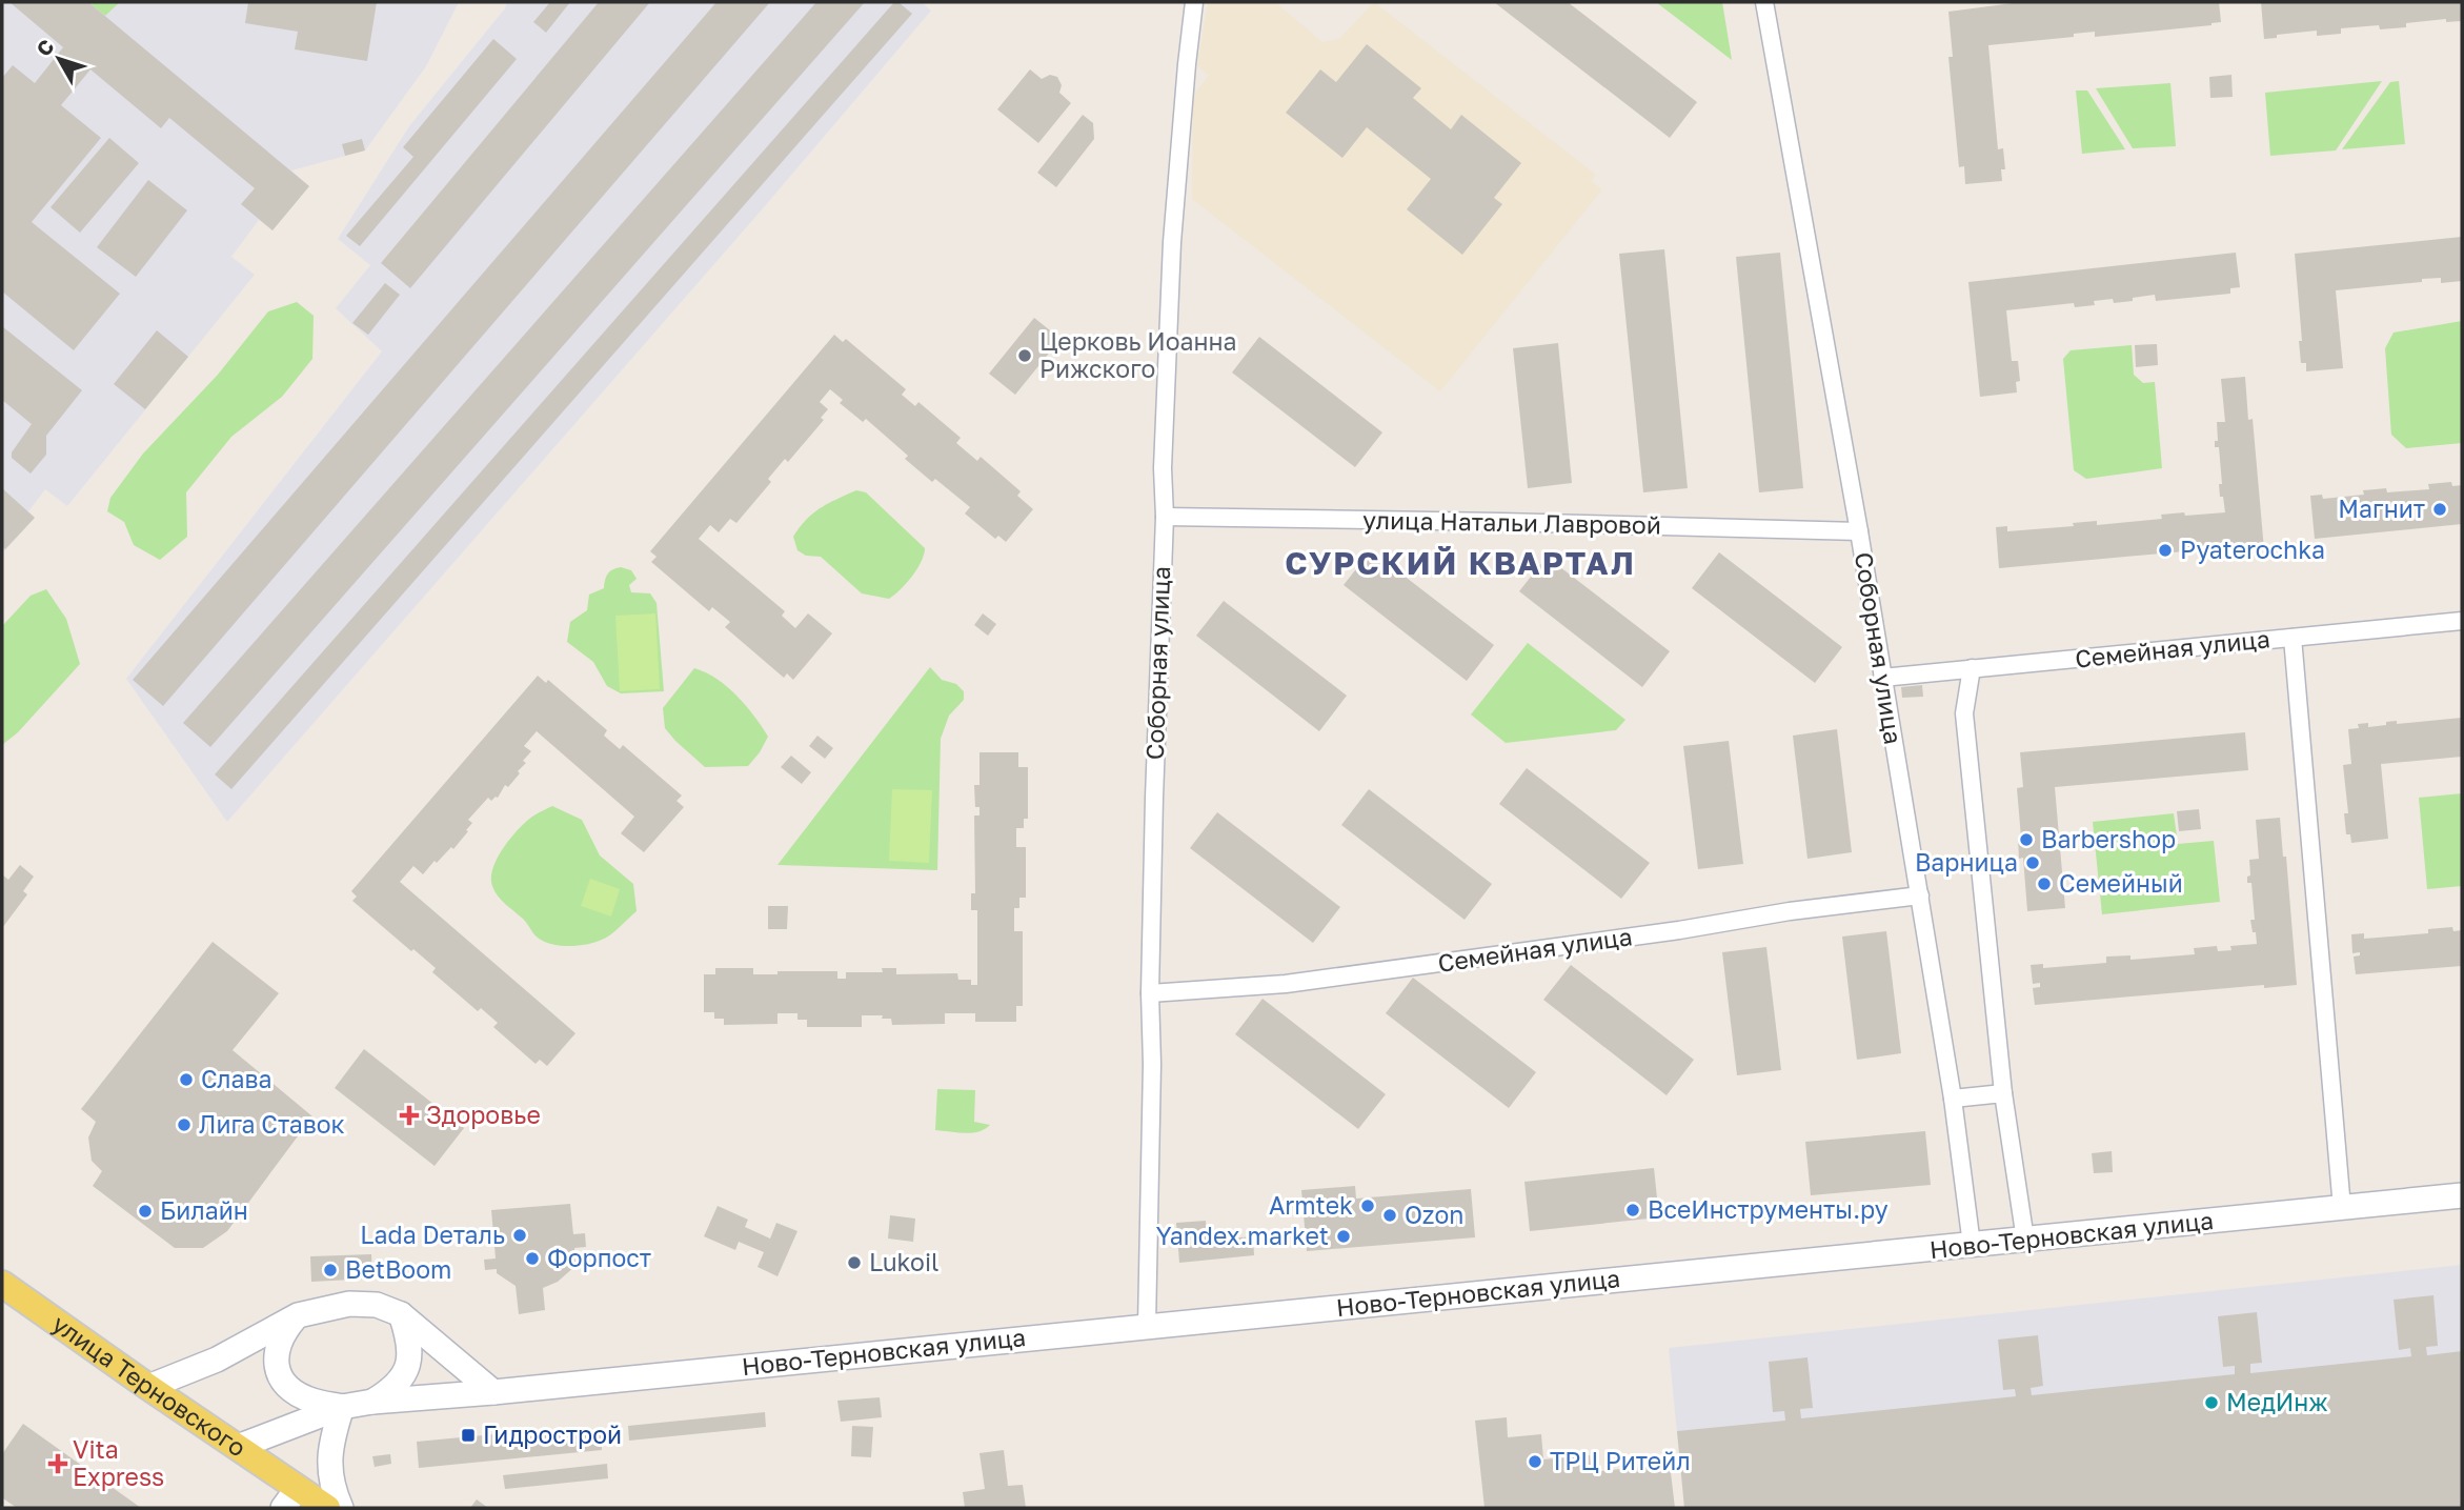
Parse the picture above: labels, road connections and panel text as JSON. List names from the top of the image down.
{
  "streets": {
    "main road": ["Ново-Терновская улица", "улица Терновского"],
    "street": ["улица Натальи Лавровой", "Соборная улица", "Семейная улица"]
  },
  "crossings": [
    ["улица Натальи Лавровой", "Соборная улица"],
    ["Соборная улица", "Семейная улица"],
    ["Соборная улица", "Ново-Терновская улица"]
  ],
  "districts": ["СУРСКИЙ КВАРТАЛ"],
  "places": {
    "other": [
      "Церковь Иоанна Рижского",
      "Магнит",
      "Pyaterochka",
      "Barbershop",
      "Варница",
      "Семейный",
      "Слава",
      "Лига Ставок",
      "Armtek",
      "ВсеИнструменты.ру",
      "Билайн",
      "Ozon",
      "Lada Dеталь",
      "Yandex.market",
      "Форпост",
      "Lukoil",
      "BetBoom",
      "МедИнж",
      "ТРЦ Ритейл"
    ],
    "health": ["Здоровье", "Vita Express"],
    "transit": ["Гидрострой"]
  },
  "north": "top left"
}
